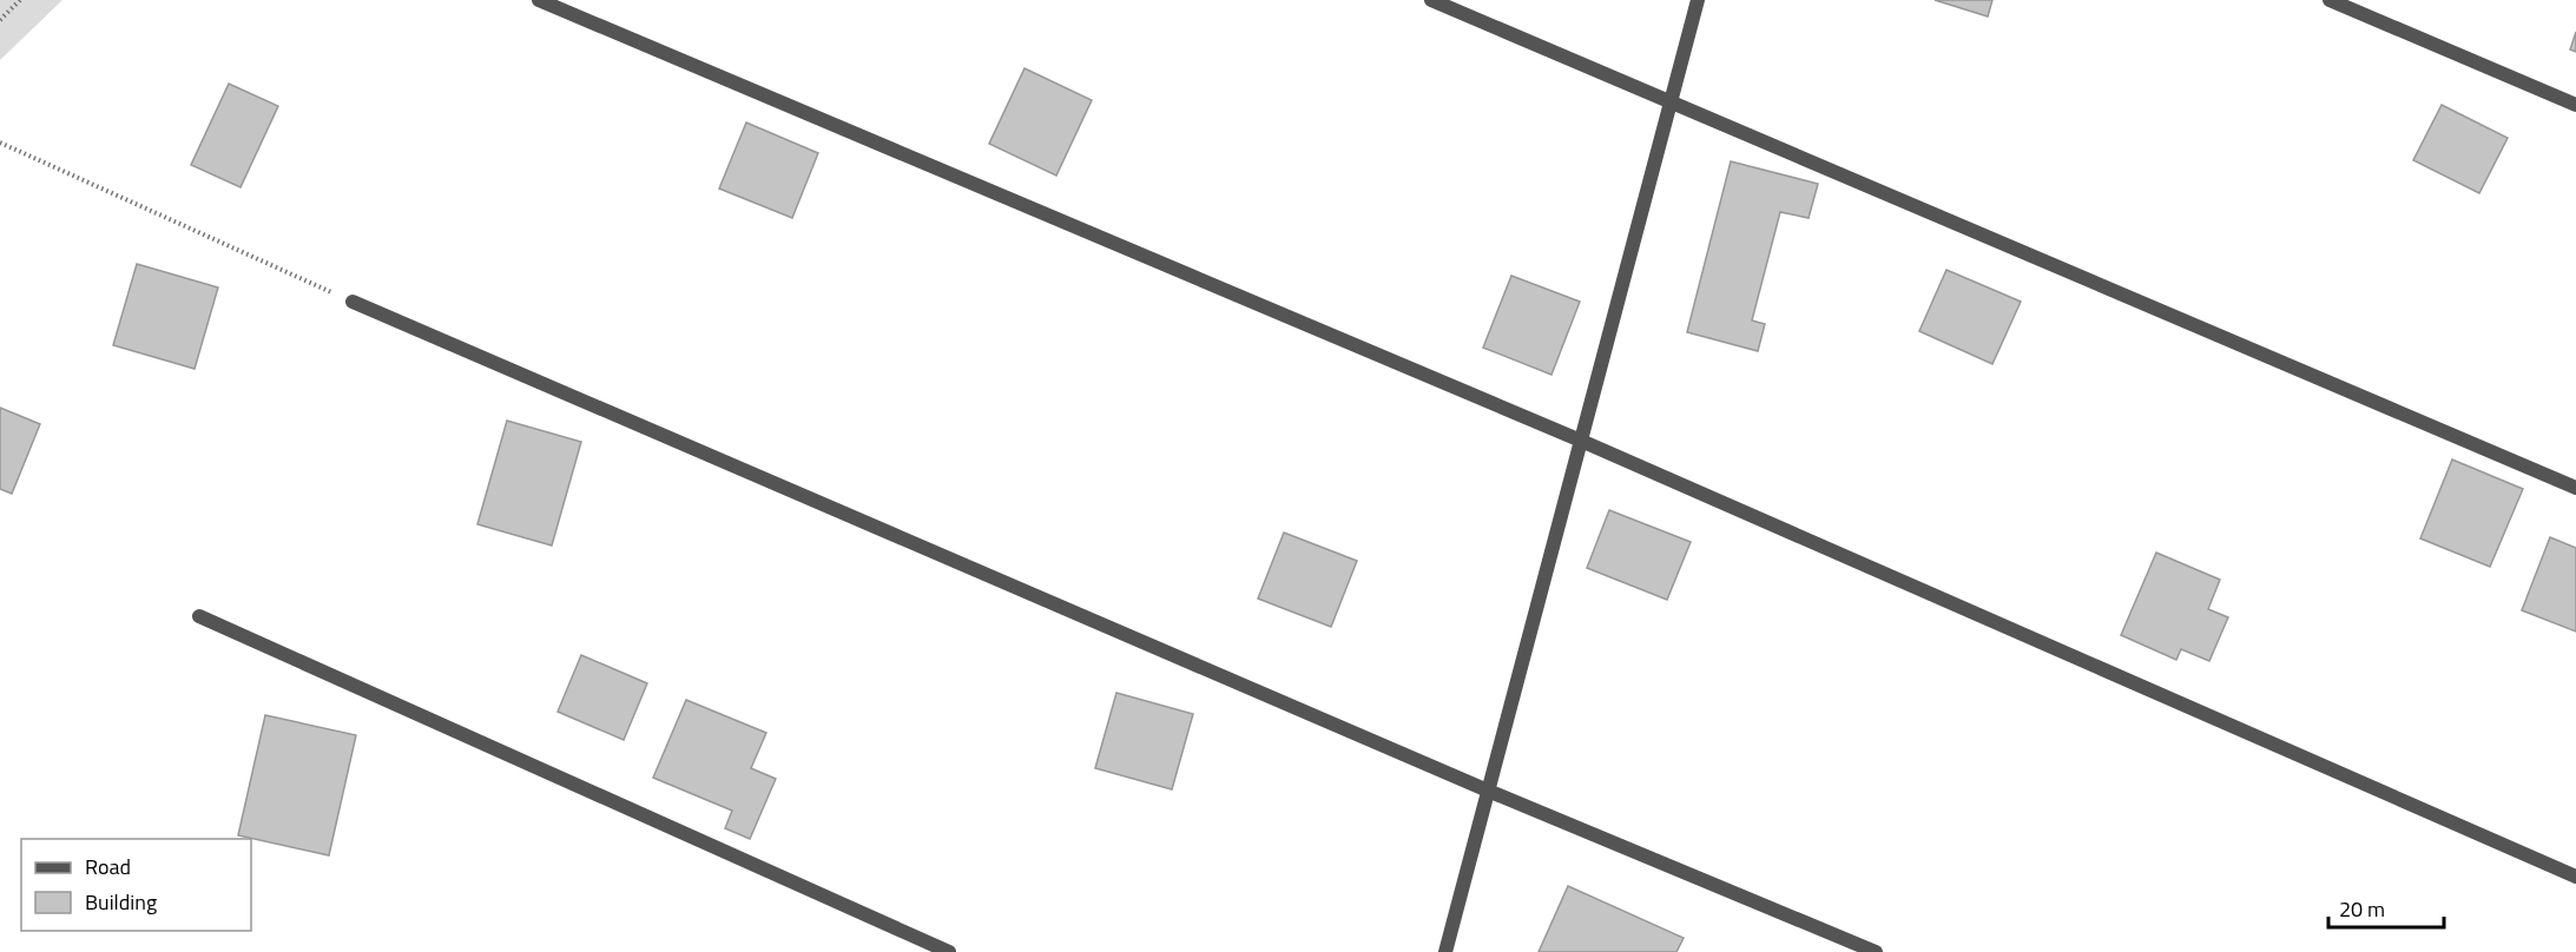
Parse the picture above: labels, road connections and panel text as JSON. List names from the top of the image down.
{
  "legend": ["Road", "Building"],
  "scale_bar": "20 m"
}
